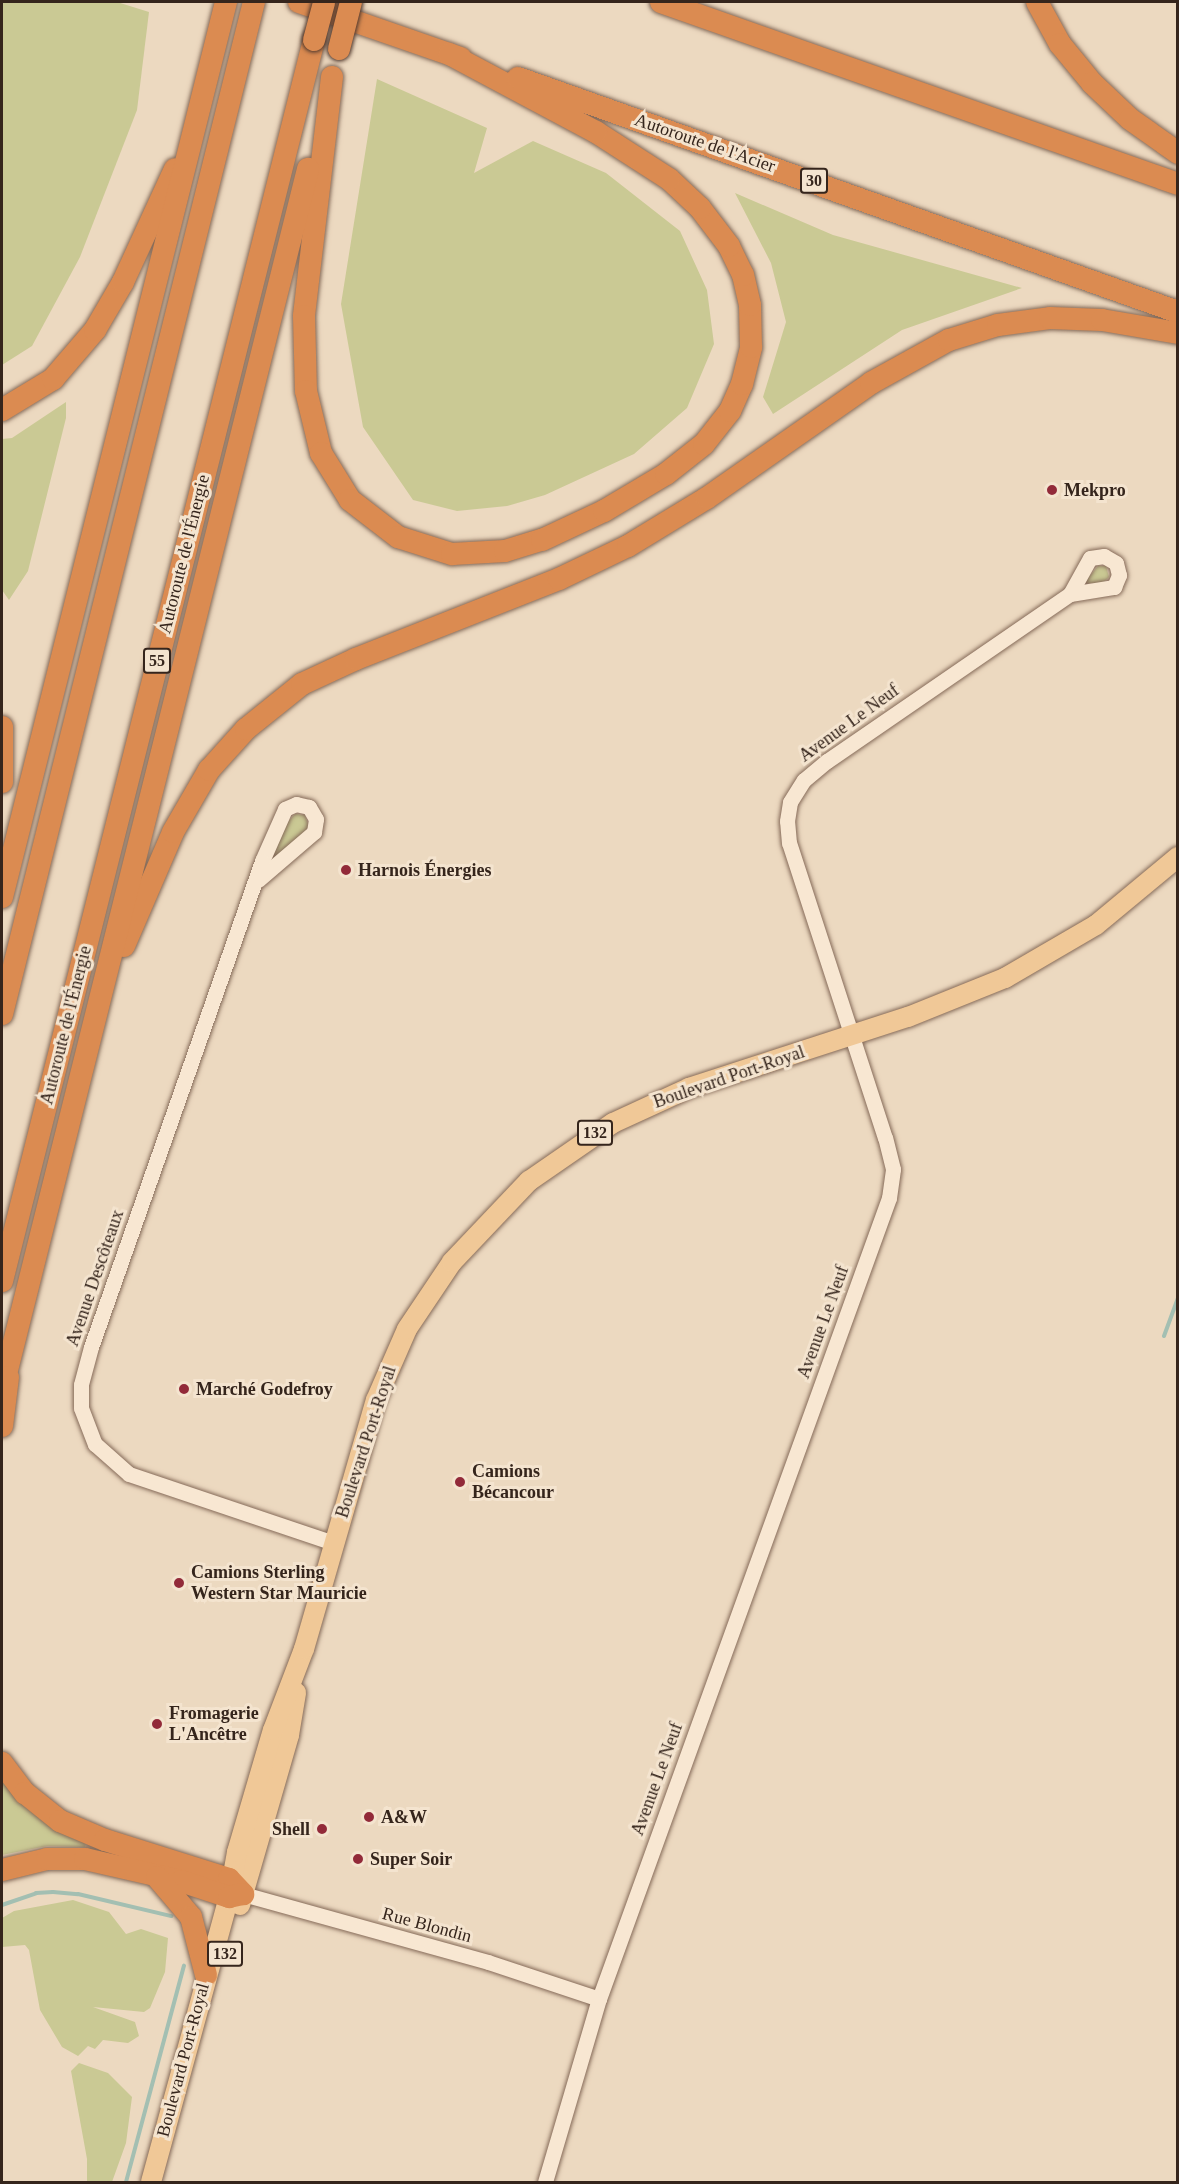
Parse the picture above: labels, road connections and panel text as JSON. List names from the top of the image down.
{
  "streets": {
    "highway": [
      "Autoroute de l'Acier",
      "30",
      "Autoroute de l'Énergie",
      "55"
    ],
    "main road": ["Boulevard Port-Royal", "132"],
    "street": ["Avenue Le Neuf", "Avenue Descôteaux", "Rue Blondin"]
  },
  "crossings": [
    ["Avenue Le Neuf", "Boulevard Port-Royal"],
    ["Avenue Le Neuf", "Rue Blondin"],
    ["Boulevard Port-Royal", "Avenue Descôteaux"],
    ["Boulevard Port-Royal", "Rue Blondin"]
  ],
  "places": [
    "Mekpro",
    "Harnois Énergies",
    "Marché Godefroy",
    "Camions Bécancour",
    "Camions Sterling Western Star Mauricie",
    "Fromagerie L'Ancêtre",
    "A&W",
    "Shell",
    "Super Soir"
  ]
}
